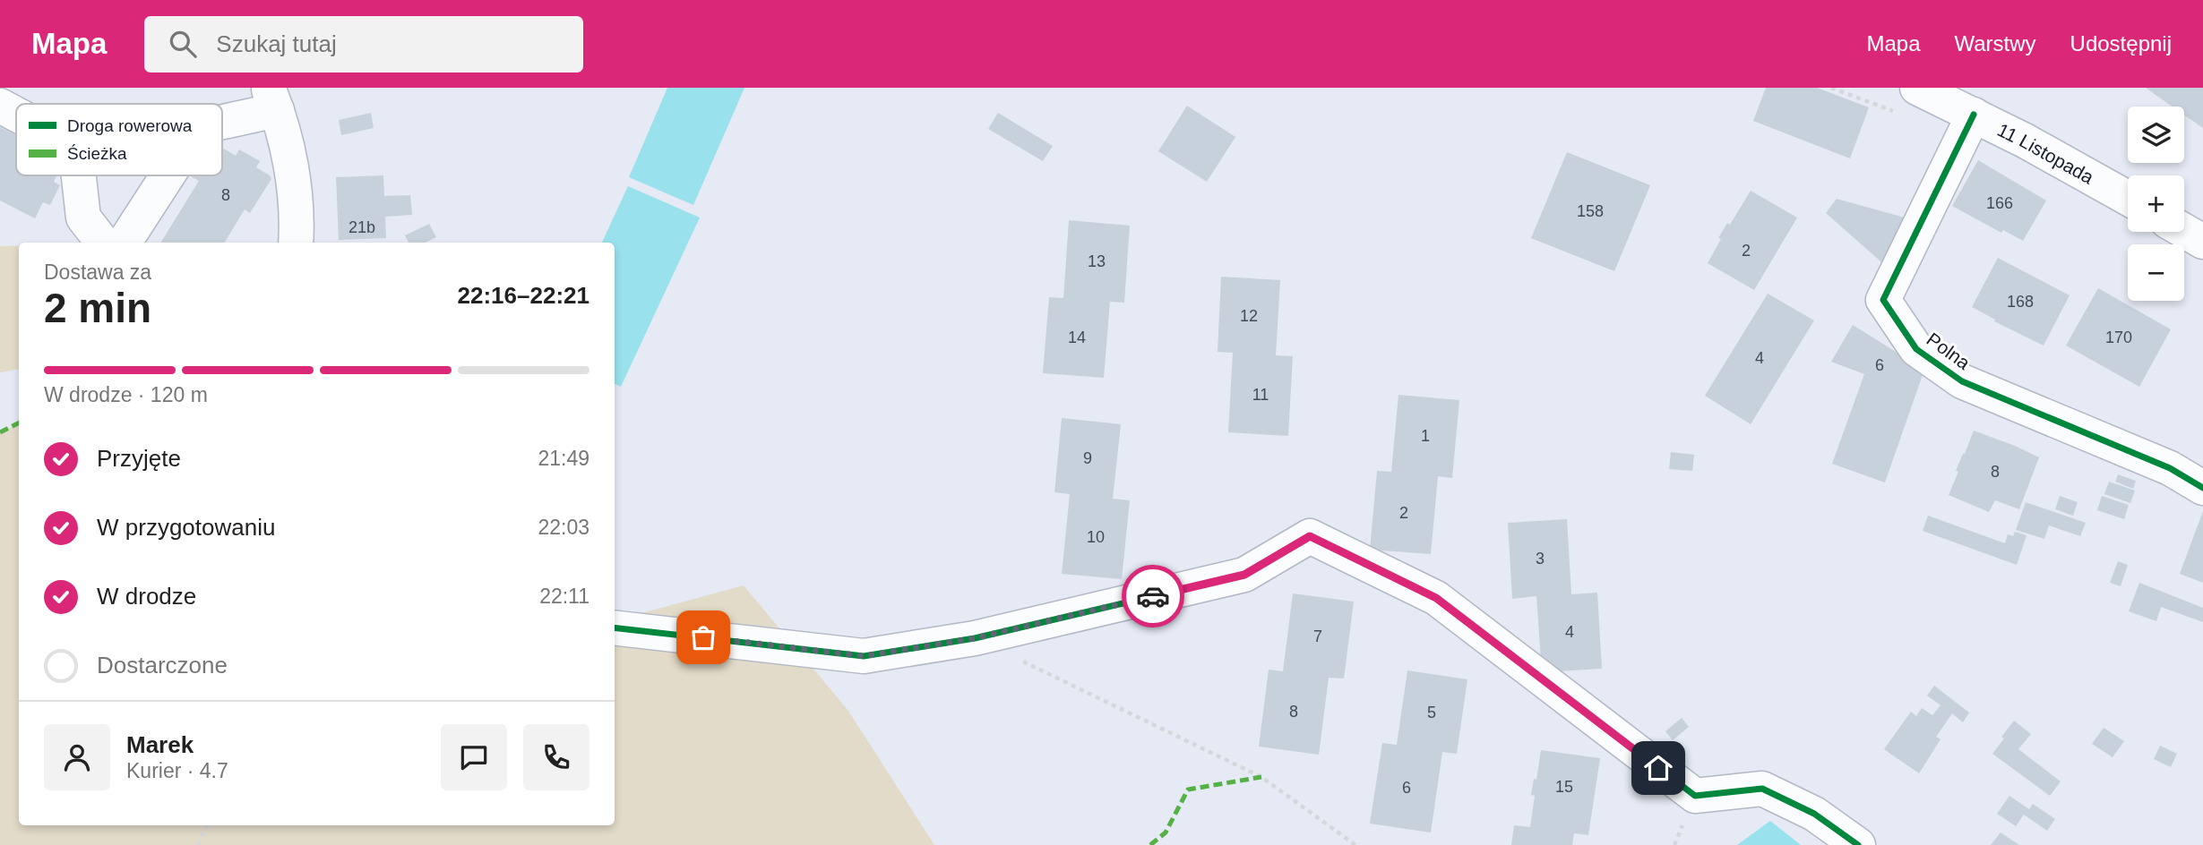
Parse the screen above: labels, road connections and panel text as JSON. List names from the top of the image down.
{
  "streets": {
    "street": ["11 Listopada", "Polna"]
  },
  "crossings": [
    ["11 Listopada", "Polna"]
  ],
  "house_numbers": [
    "8",
    "166",
    "158",
    "21b",
    "2",
    "13",
    "168",
    "12",
    "14",
    "170",
    "4",
    "6",
    "11",
    "1",
    "9",
    "8",
    "2",
    "10",
    "3",
    "4",
    "7",
    "8",
    "5",
    "15",
    "6"
  ],
  "legend": ["Droga rowerowa", "Ścieżka"],
  "page": {
    "header": "Mapa",
    "search": "Szukaj tutaj",
    "nav": ["Mapa", "Warstwy", "Udostępnij"],
    "map_buttons": ["+", "−"],
    "heading": ["2 min", "Dostawa za", "22:16–22:21"],
    "panel": ["Marek", "Kurier · 4.7"],
    "bar": "W drodze · 120 m",
    "list": [
      ["Przyjęte", "21:49"],
      ["W przygotowaniu", "22:03"],
      ["W drodze", "22:11"],
      "Dostarczone"
    ]
  }
}
